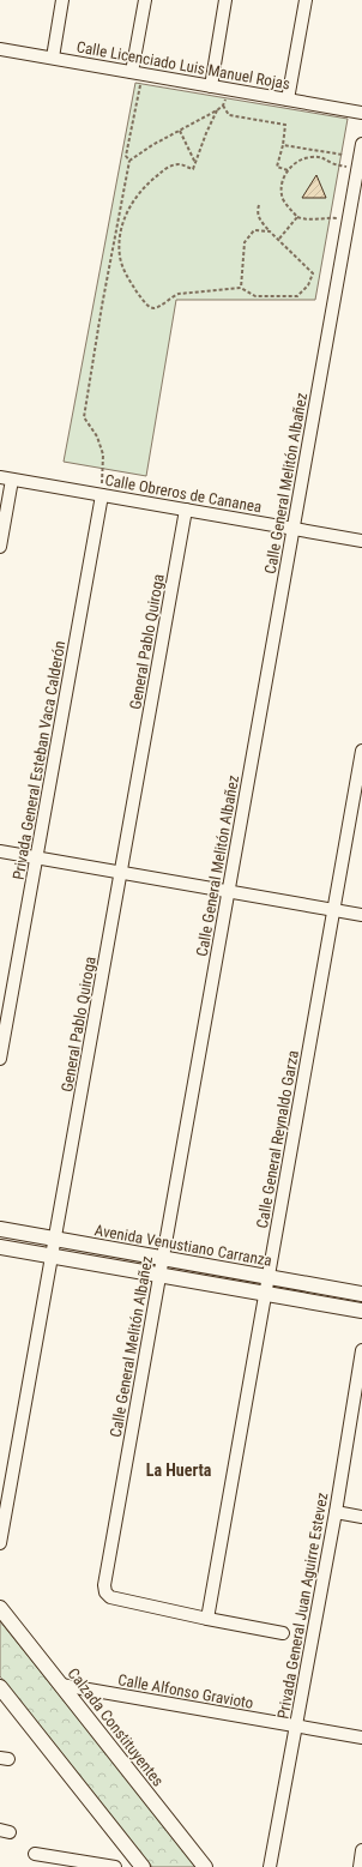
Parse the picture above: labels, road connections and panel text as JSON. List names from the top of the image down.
{
  "streets": {
    "street": [
      "Calle Licenciado Luis Manuel Rojas",
      "Calle General Melitón Albañez",
      "Calle Obreros de Cananea",
      "General Pablo Quiroga",
      "Privada General Esteban Vaca Calderón",
      "Calle General Reynaldo Garza",
      "Avenida Venustiano Carranza",
      "Privada General Juan Aguirre Estevez",
      "Calle Alfonso Gravioto",
      "Calzada Constituyentes"
    ]
  },
  "crossings": [
    ["Calle General Melitón Albañez", "Calle Obreros de Cananea"],
    ["Calle General Melitón Albañez", "Calle General Reynaldo Garza"],
    ["Calle General Melitón Albañez", "Avenida Venustiano Carranza"],
    ["Calle Obreros de Cananea", "General Pablo Quiroga"],
    ["Calle Obreros de Cananea", "Privada General Esteban Vaca Calderón"],
    ["General Pablo Quiroga", "Avenida Venustiano Carranza"],
    ["Calle General Reynaldo Garza", "Avenida Venustiano Carranza"],
    ["Privada General Juan Aguirre Estevez", "Calle Alfonso Gravioto"],
    ["Calle Alfonso Gravioto", "Calzada Constituyentes"]
  ],
  "districts": ["La Huerta"]
}
